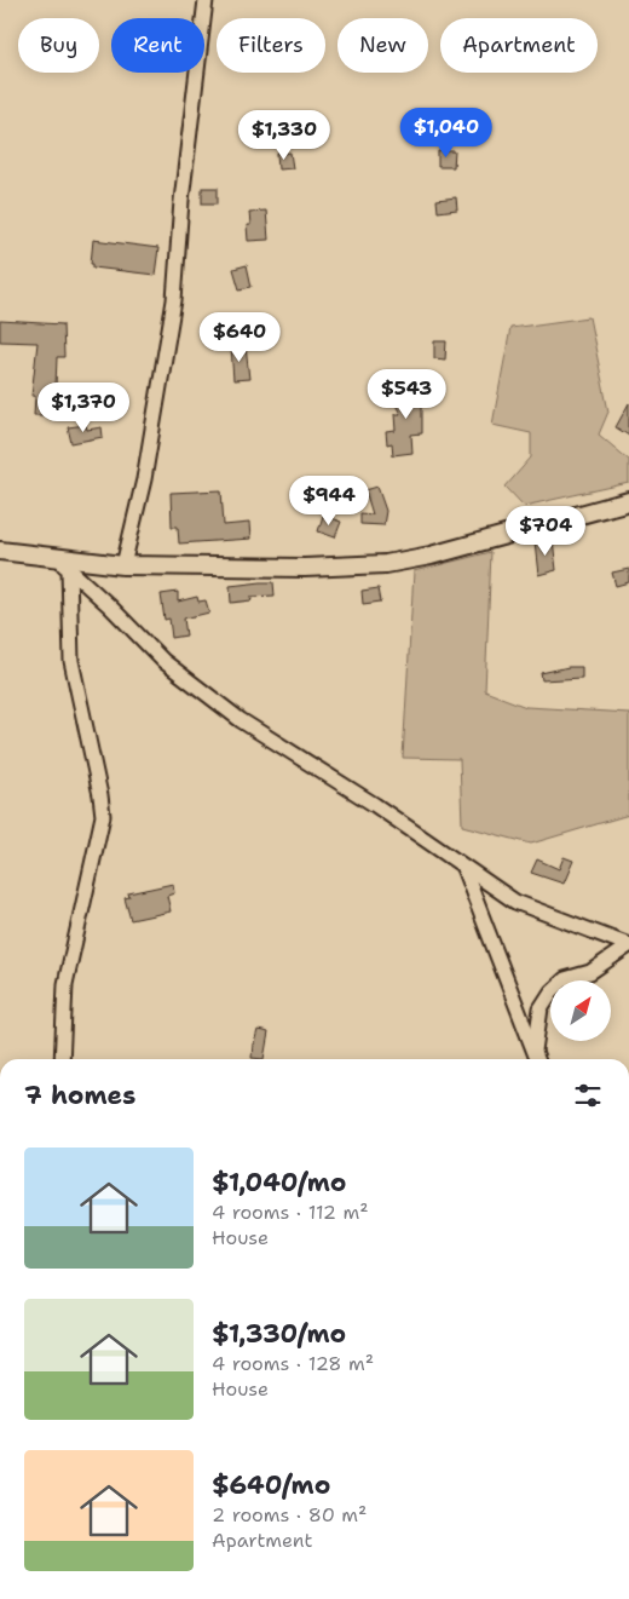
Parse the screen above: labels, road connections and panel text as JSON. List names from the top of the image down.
{
  "north": "top right",
  "page": {
    "chip": [
      "Buy",
      "Rent",
      "Filters",
      "New",
      "Apartment"
    ],
    "price": [
      "$1,040",
      "$1,330",
      "$640",
      "$543",
      "$1,370",
      "$944",
      "$704"
    ],
    "heading": "7 homes",
    "list": [
      {
        "name": "$1,040/mo",
        "note": "4 rooms · 112 m² · House"
      },
      {
        "name": "$1,330/mo",
        "note": "4 rooms · 128 m² · House"
      },
      {
        "name": "$640/mo",
        "note": "2 rooms · 80 m² · Apartment"
      }
    ]
  }
}
